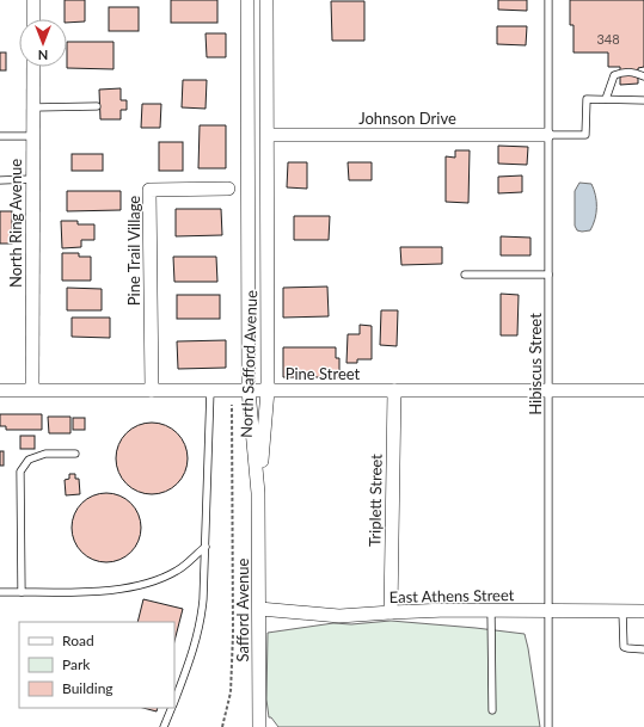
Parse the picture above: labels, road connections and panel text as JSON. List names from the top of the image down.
{
  "streets": {
    "street": [
      "Johnson Drive",
      "North Ring Avenue",
      "Pine Trail Village",
      "North Safford Avenue",
      "Pine Street",
      "Triplett Street",
      "East Athens Street",
      "Safford Avenue"
    ],
    "lane": ["Hibiscus Street"]
  },
  "crossings": [
    ["Johnson Drive", "North Safford Avenue"],
    ["Johnson Drive", "Hibiscus Street"],
    ["North Ring Avenue", "Pine Street"],
    ["Pine Trail Village", "Pine Street"],
    ["North Safford Avenue", "Pine Street"],
    ["North Safford Avenue", "Safford Avenue"],
    ["Hibiscus Street", "Pine Street"],
    ["Hibiscus Street", "East Athens Street"],
    ["Pine Street", "Triplett Street"],
    ["Triplett Street", "East Athens Street"],
    ["East Athens Street", "Safford Avenue"]
  ],
  "house_numbers": ["348"],
  "legend": ["Road", "Park", "Building"],
  "north": "bottom"
}
